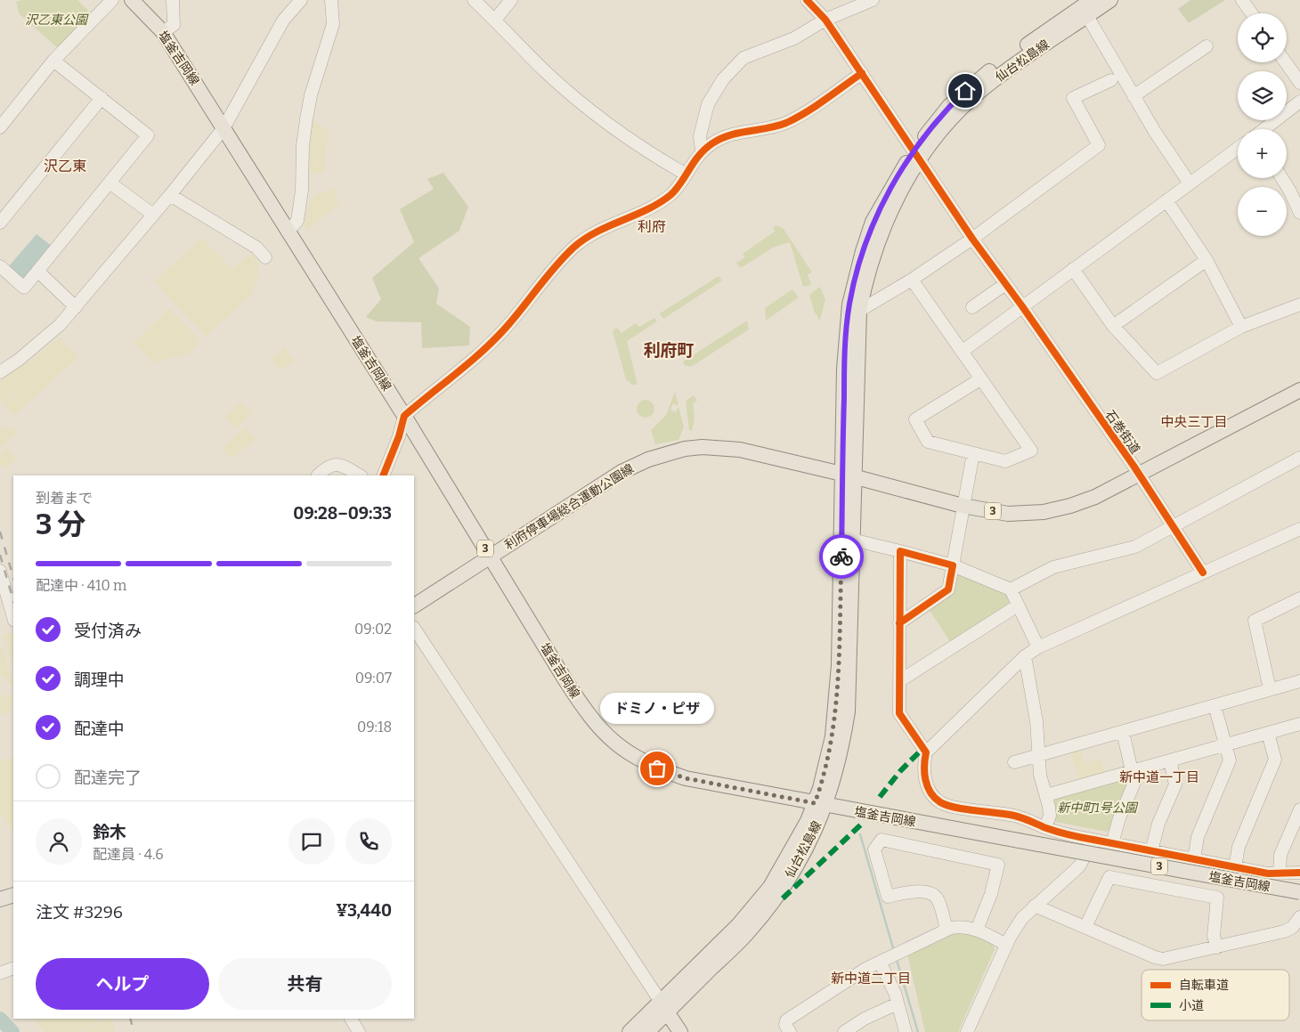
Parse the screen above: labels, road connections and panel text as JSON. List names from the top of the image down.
{
  "streets": {
    "main road": [
      "塩釜吉岡線",
      "仙台松島線",
      "利府停車場総合運動公園線",
      "3"
    ],
    "street": ["石巻街道"]
  },
  "crossings": [
    ["塩釜吉岡線", "仙台松島線"],
    ["塩釜吉岡線", "利府停車場総合運動公園線"],
    ["仙台松島線", "石巻街道"],
    ["仙台松島線", "利府停車場総合運動公園線"],
    ["仙台松島線", "3"],
    ["石巻街道", "3"],
    ["利府停車場総合運動公園線", "3"]
  ],
  "districts": [
    "沢乙東",
    "利府",
    "利府町",
    "中央三丁目",
    "新中道一丁目",
    "新中道二丁目"
  ],
  "parks": ["沢乙東公園", "新中町1号公園"],
  "places": ["ドミノ・ピザ"],
  "legend": ["自転車道", "小道"],
  "page": {
    "map_buttons": ["+", "−"],
    "heading": ["3 分", "到着まで", "09:28–09:33"],
    "panel": [
      "鈴木",
      "配達員 · 4.6",
      "注文 #3296",
      "¥3,440"
    ],
    "bar": "配達中 · 410 m",
    "list": [
      ["受付済み", "09:02"],
      ["調理中", "09:07"],
      ["配達中", "09:18"],
      "配達完了"
    ],
    "bubble": "ドミノ・ピザ",
    "buttons": ["ヘルプ", "共有"]
  }
}
